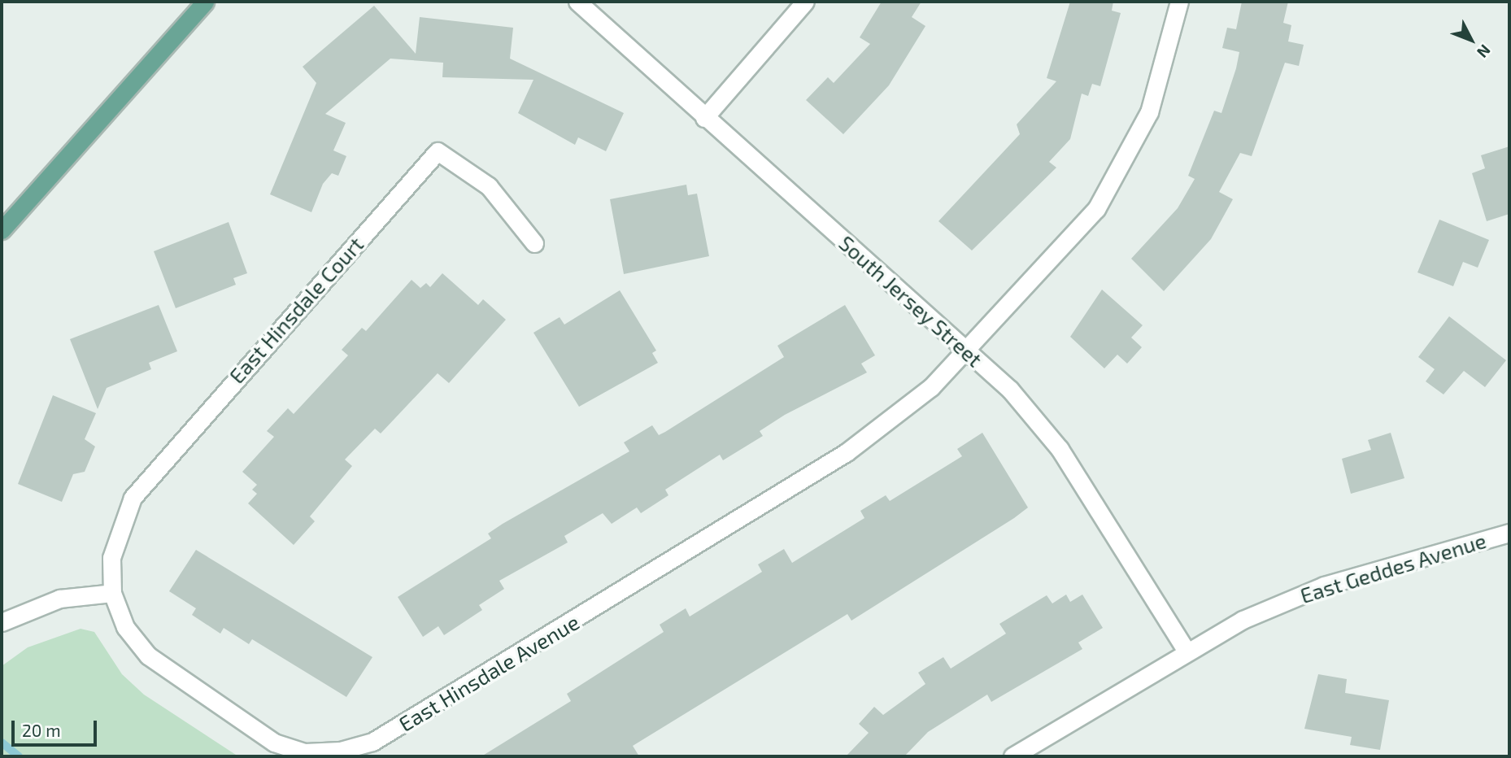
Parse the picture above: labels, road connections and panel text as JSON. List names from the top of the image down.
{
  "streets": {
    "street": [
      "South Jersey Street",
      "East Hinsdale Court",
      "East Geddes Avenue",
      "East Hinsdale Avenue"
    ]
  },
  "crossings": [
    ["South Jersey Street", "East Geddes Avenue"],
    ["South Jersey Street", "East Hinsdale Avenue"],
    ["East Hinsdale Court", "East Hinsdale Avenue"]
  ],
  "scale_bar": "20 m",
  "north": "bottom right"
}
